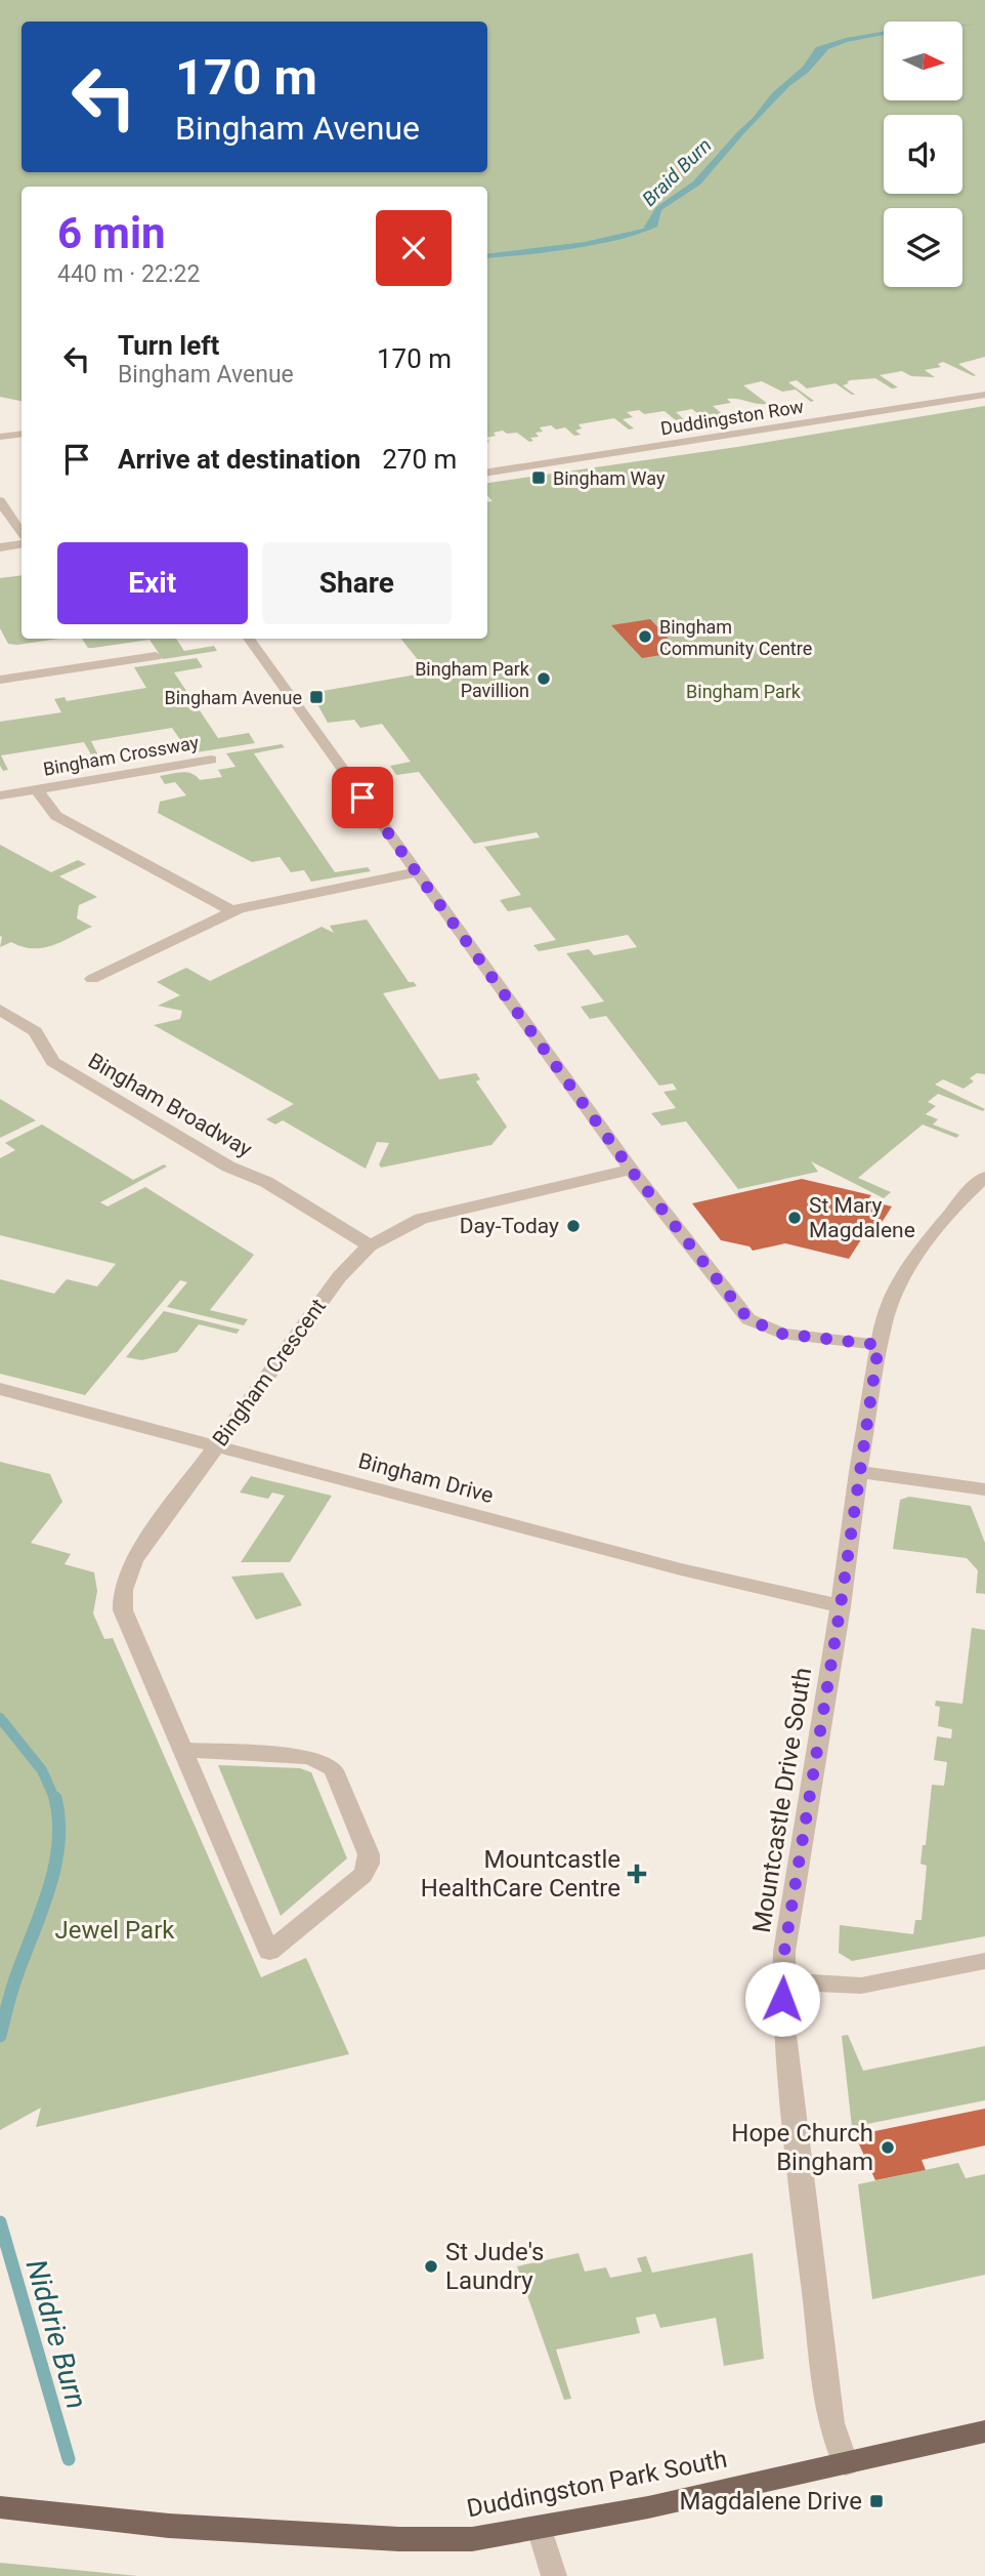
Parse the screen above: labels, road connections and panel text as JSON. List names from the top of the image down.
{
  "streets": {
    "main road": ["Duddingston Park South"],
    "street": [
      "Duddingston Row",
      "Bingham Crossway",
      "Bingham Broadway",
      "Bingham Crescent",
      "Bingham Drive",
      "Mountcastle Drive South"
    ]
  },
  "crossings": [
    ["Bingham Broadway", "Bingham Crescent"],
    ["Bingham Crescent", "Bingham Drive"],
    ["Bingham Drive", "Mountcastle Drive South"],
    ["Mountcastle Drive South", "Duddingston Park South"]
  ],
  "water": ["Braid Burn", "Niddrie Burn"],
  "parks": ["Bingham Park", "Jewel Park"],
  "places": {
    "transit": ["Bingham Way", "Bingham Avenue", "Magdalene Drive"],
    "other": [
      "Bingham Community Centre",
      "Bingham Park Pavillion",
      "St Mary Magdalene",
      "Day-Today",
      "Hope Church Bingham",
      "St Jude's Laundry"
    ],
    "health": ["Mountcastle HealthCare Centre"]
  },
  "north": "right",
  "page": {
    "turn": ["170 m", "Bingham Avenue"],
    "heading": ["6 min", "440 m · 22:22"],
    "list": [
      {
        "name": "Turn left",
        "note": "Bingham Avenue",
        "value": "170 m"
      },
      {
        "name": "Arrive at destination",
        "value": "270 m"
      }
    ],
    "buttons": ["Exit", "Share"]
  }
}
